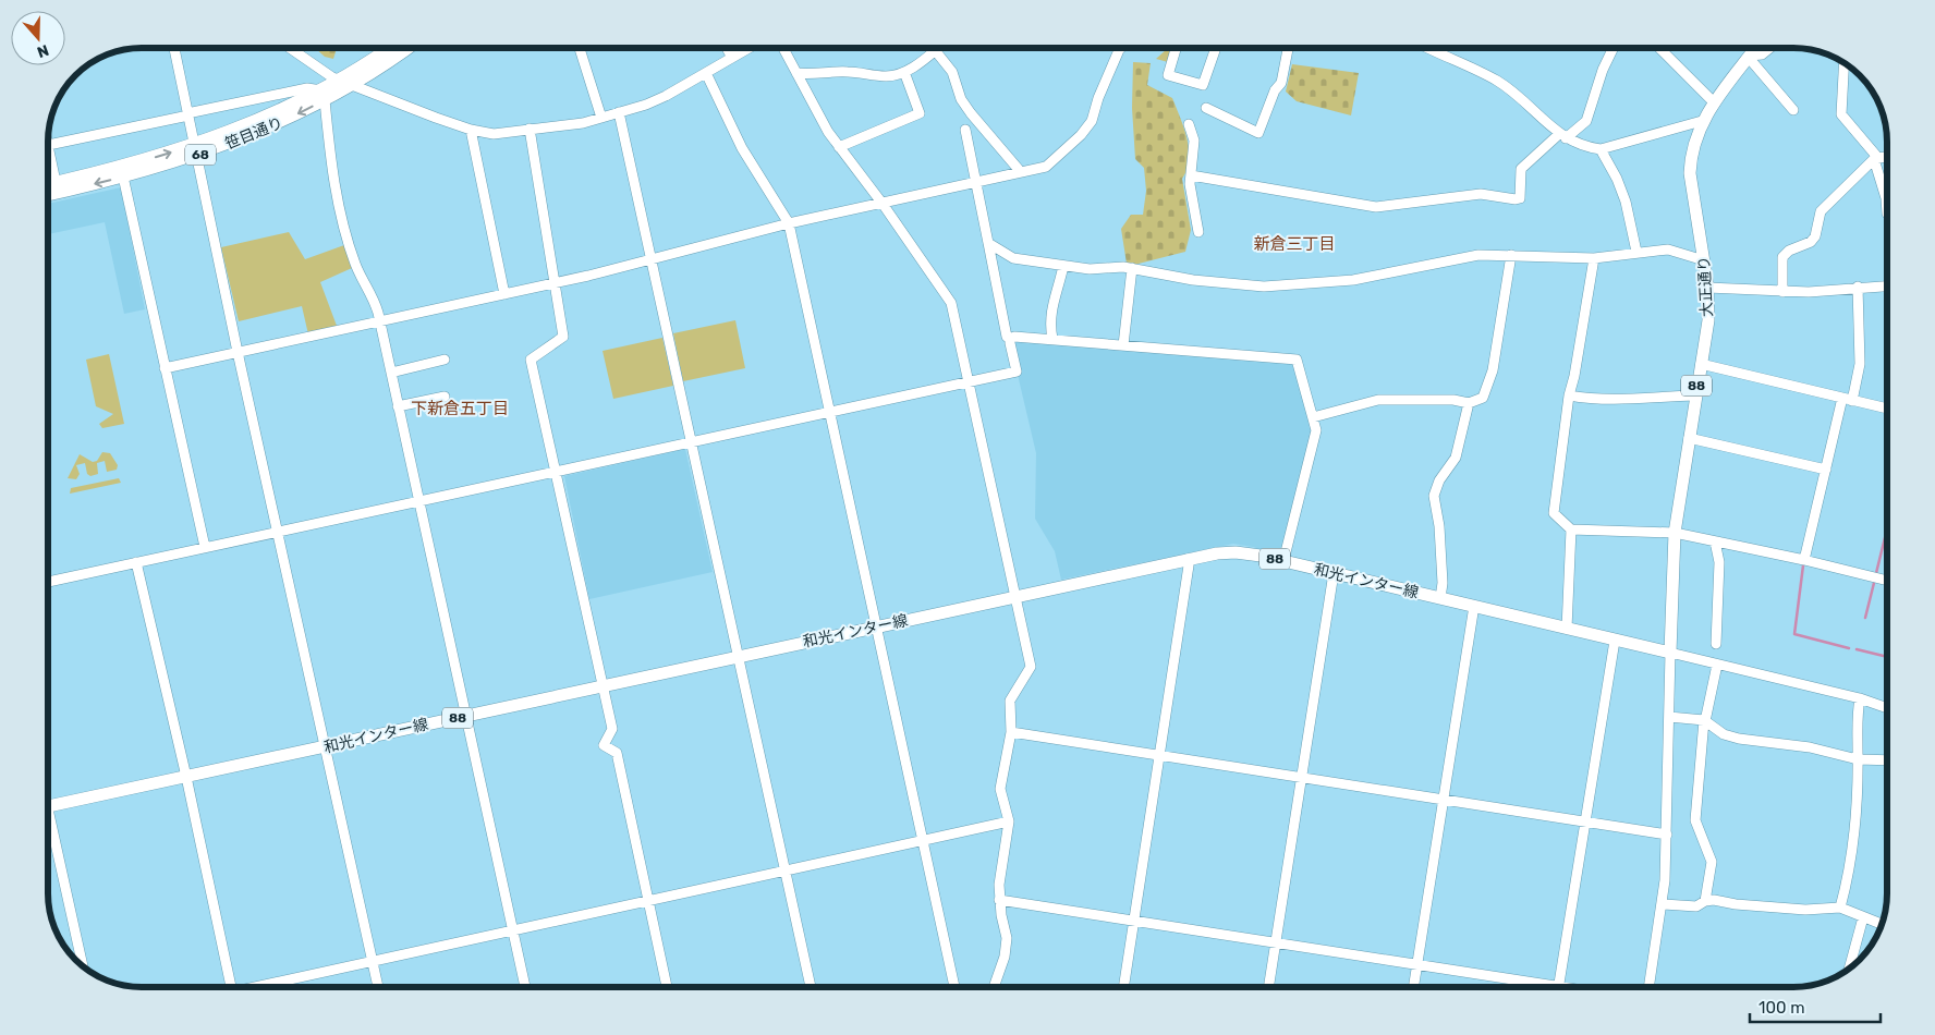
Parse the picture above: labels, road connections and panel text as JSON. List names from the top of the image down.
{
  "streets": {
    "main road": [
      "笹目通り",
      "68",
      "大正通り",
      "88",
      "和光インター線"
    ]
  },
  "crossings": [
    ["大正通り", "和光インター線"]
  ],
  "districts": ["新倉三丁目", "下新倉五丁目"],
  "scale_bar": "100 m",
  "north": "bottom"
}
